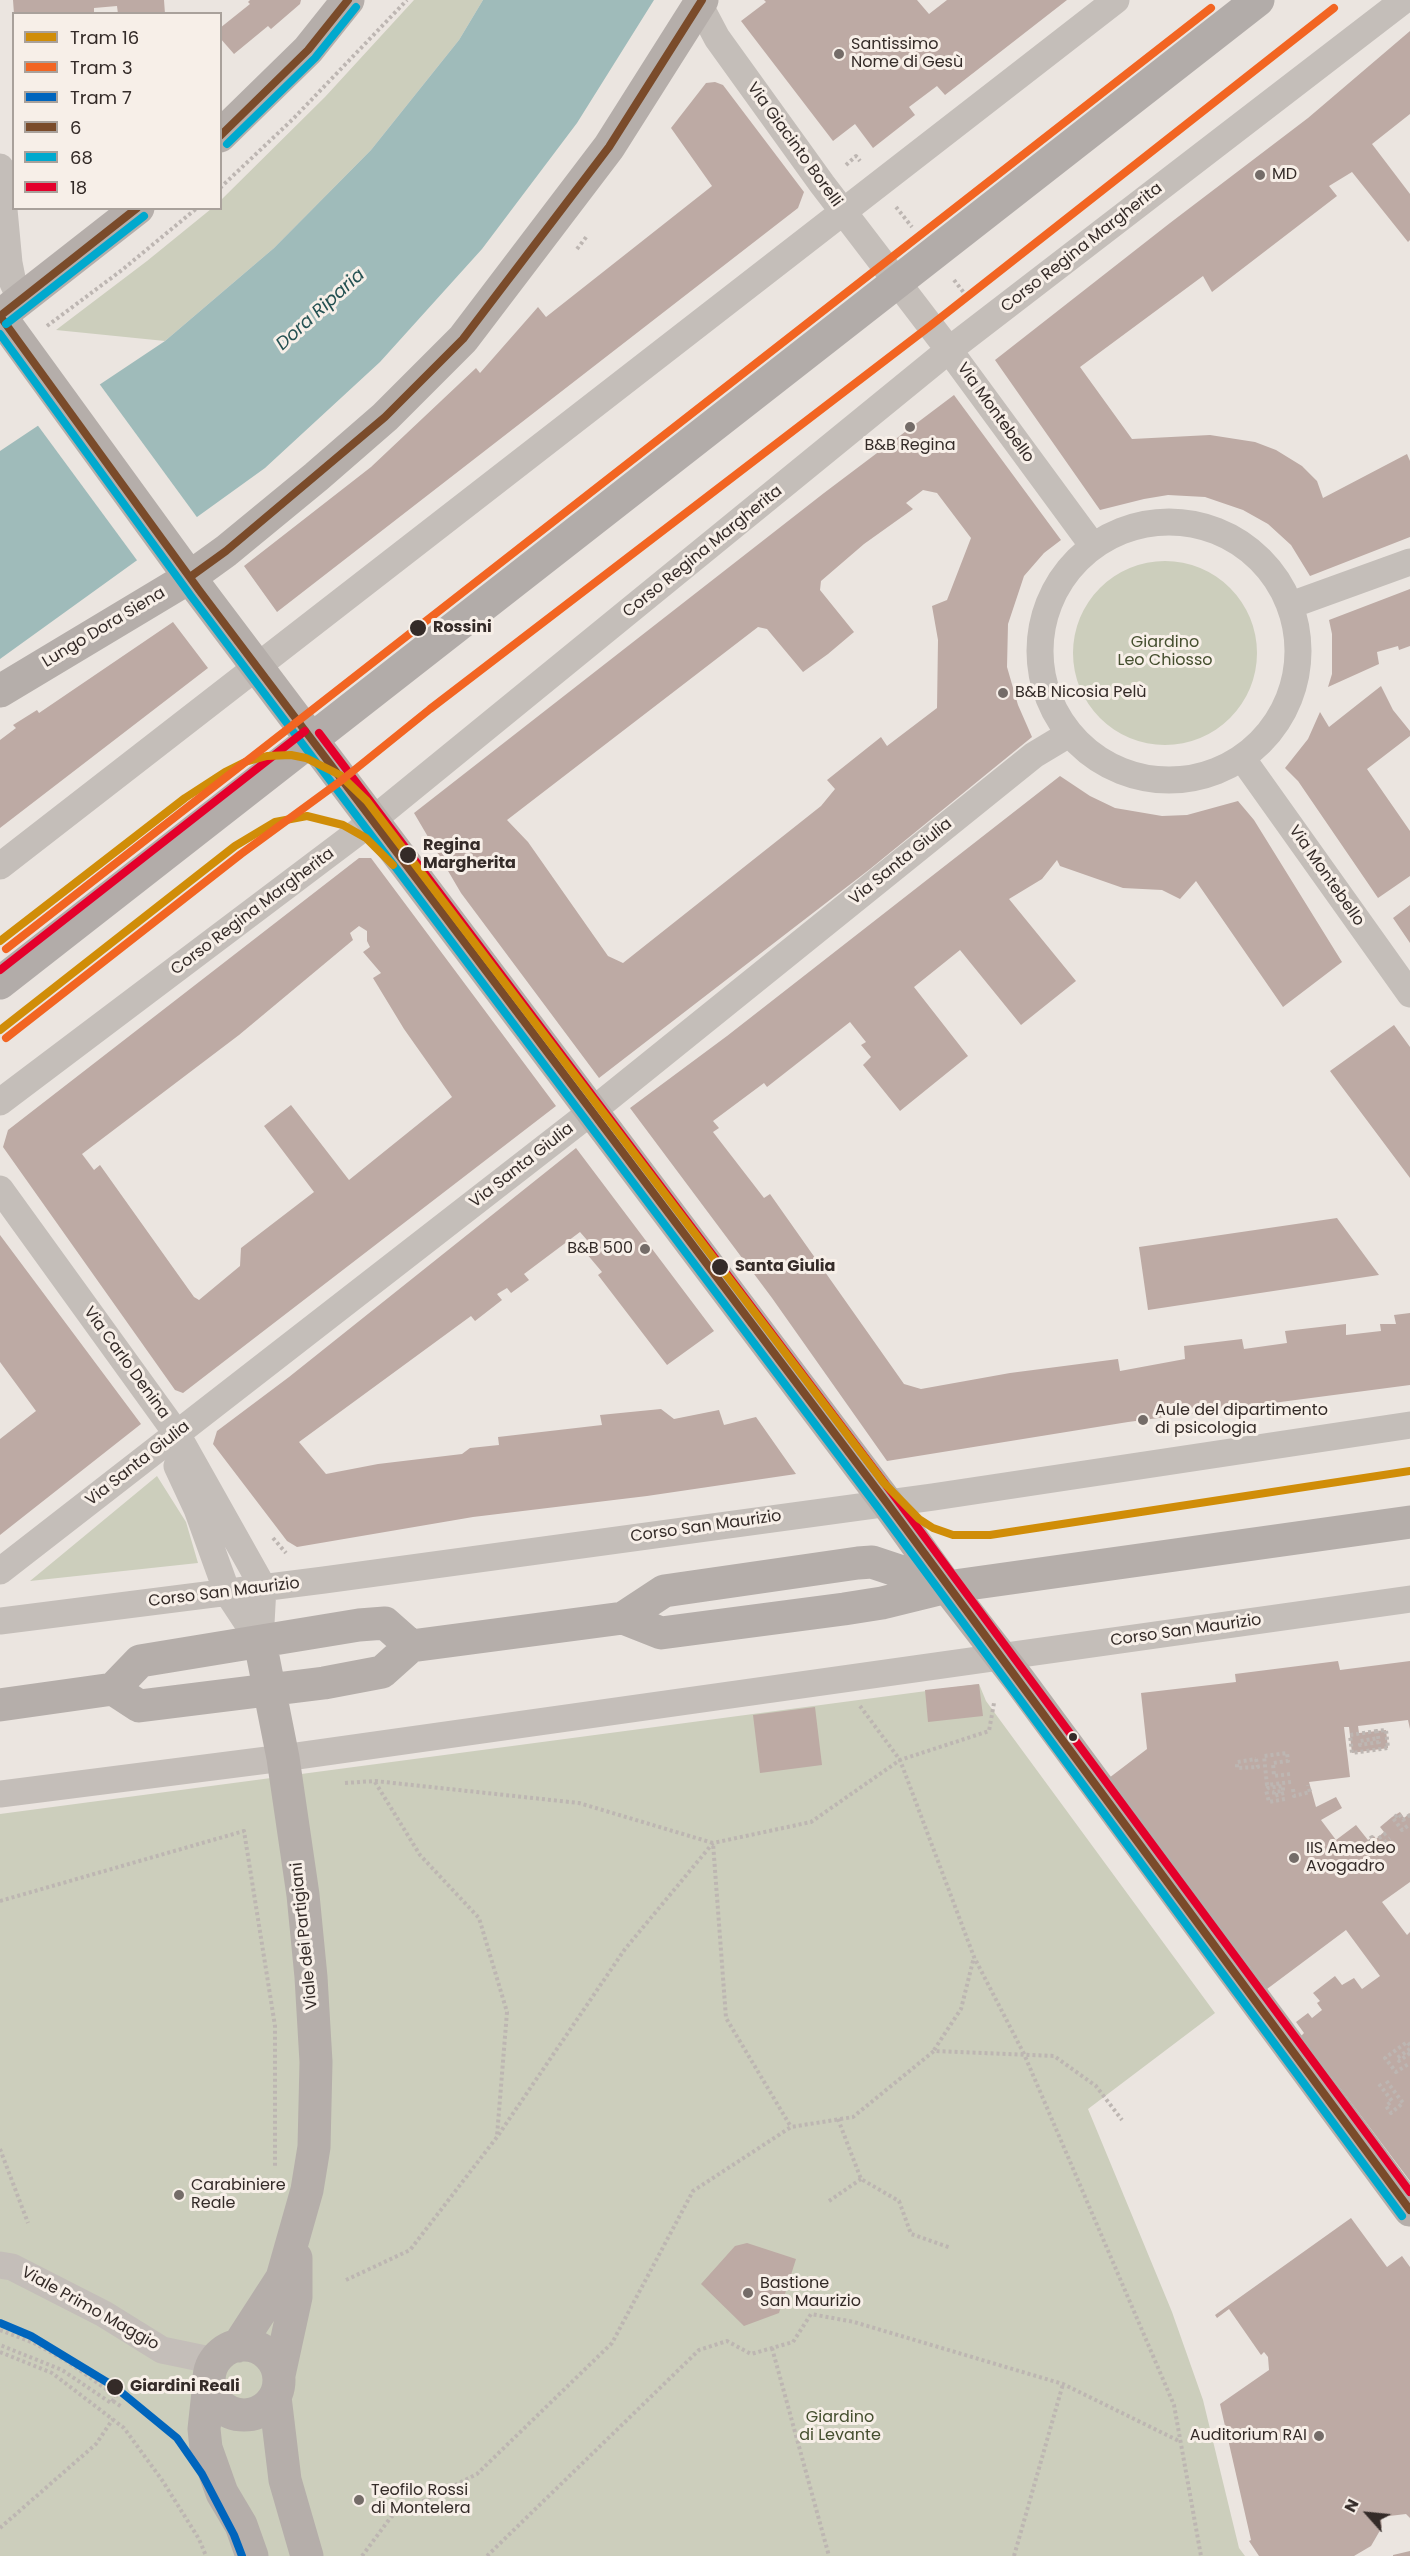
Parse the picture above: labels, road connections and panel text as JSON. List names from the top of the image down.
{
  "streets": {
    "street": [
      "Via Giacinto Borelli",
      "Corso Regina Margherita",
      "Via Montebello",
      "Lungo Dora Siena",
      "Via Santa Giulia",
      "Via Carlo Denina",
      "Corso San Maurizio",
      "Viale dei Partigiani",
      "Viale Primo Maggio"
    ]
  },
  "crossings": [
    ["Via Giacinto Borelli", "Via Montebello"],
    ["Via Giacinto Borelli", "Lungo Dora Siena"],
    ["Corso Regina Margherita", "Via Montebello"],
    ["Via Santa Giulia", "Via Carlo Denina"],
    ["Via Carlo Denina", "Corso San Maurizio"],
    ["Via Carlo Denina", "Viale dei Partigiani"],
    ["Corso San Maurizio", "Viale dei Partigiani"],
    ["Viale dei Partigiani", "Viale Primo Maggio"]
  ],
  "water": ["Dora Riparia"],
  "parks": ["Giardino Leo Chiosso", "Giardino di Levante"],
  "places": [
    "Santissimo Nome di Gesù",
    "MD",
    "B&B Regina",
    "Rossini",
    "B&B Nicosia Pelù",
    "Regina Margherita",
    "B&B 500",
    "Santa Giulia",
    "Aule del dipartimento di psicologia",
    "IIS Amedeo Avogadro",
    "Carabiniere Reale",
    "Bastione San Maurizio",
    "Giardini Reali",
    "Auditorium RAI",
    "Teofilo Rossi di Montelera"
  ],
  "lines": [
    "transit line 6",
    "transit line 68",
    "tram line 3",
    "transit line 18",
    "tram line 16",
    "tram line 7"
  ],
  "legend": [
    "Tram 16",
    "Tram 3",
    "Tram 7",
    "6",
    "68",
    "18"
  ],
  "north": "top left"
}
